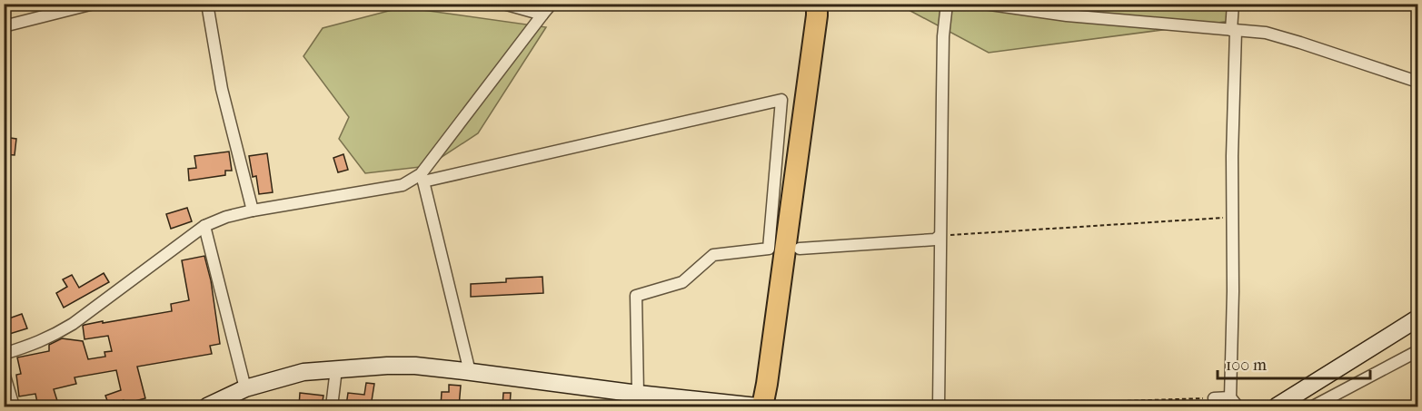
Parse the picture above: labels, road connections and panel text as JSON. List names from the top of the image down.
{
  "scale_bar": "100 m"
}
